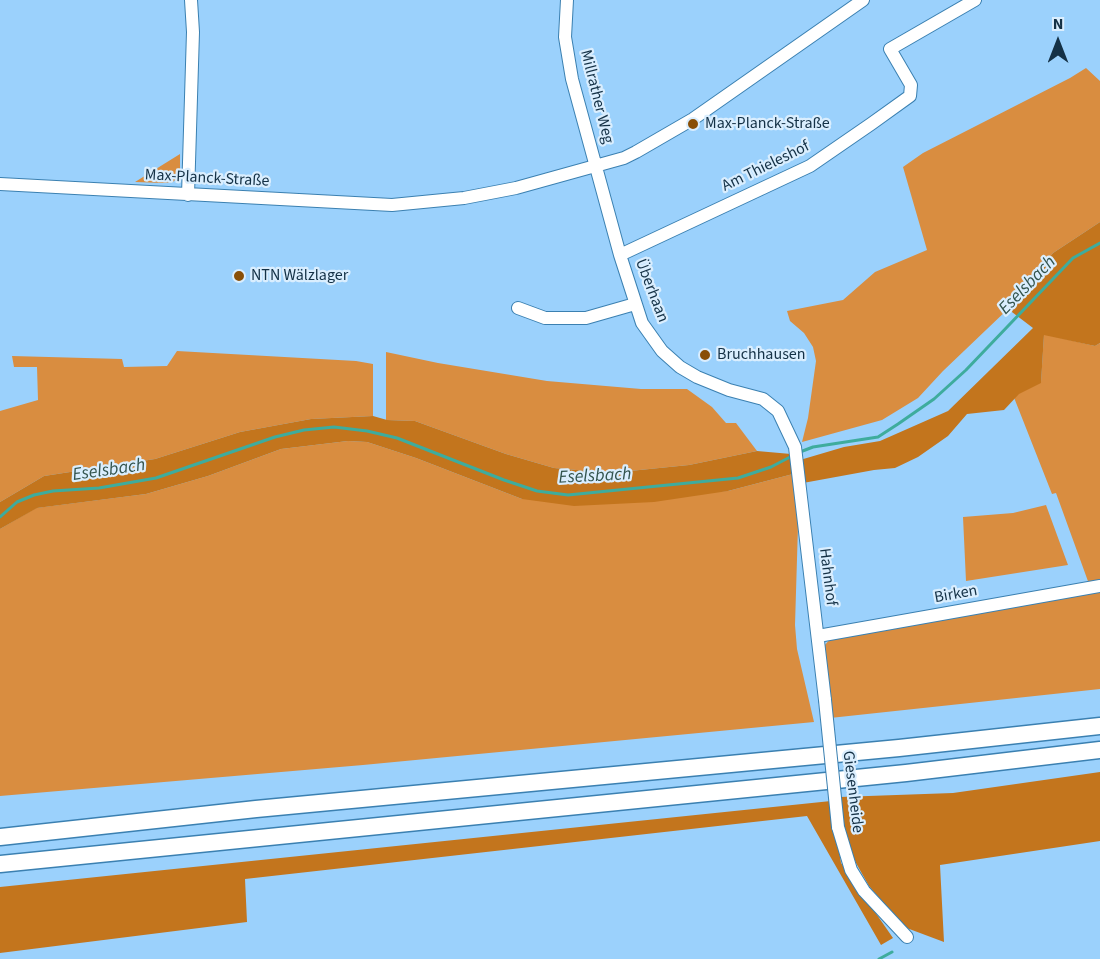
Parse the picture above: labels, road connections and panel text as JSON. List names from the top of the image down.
{
  "streets": {
    "street": [
      "Millrather Weg",
      "Am Thieleshof",
      "Max-Planck-Straße",
      "Überhaan",
      "Hahnhof",
      "Birken",
      "Giesenheide"
    ]
  },
  "crossings": [
    ["Millrather Weg", "Max-Planck-Straße"],
    ["Millrather Weg", "Überhaan"],
    ["Am Thieleshof", "Überhaan"],
    ["Max-Planck-Straße", "Überhaan"],
    ["Überhaan", "Hahnhof"],
    ["Hahnhof", "Birken"],
    ["Hahnhof", "Giesenheide"]
  ],
  "water": ["Eselsbach"],
  "places": ["Max-Planck-Straße", "NTN Wälzlager", "Bruchhausen"],
  "north": "top"
}
